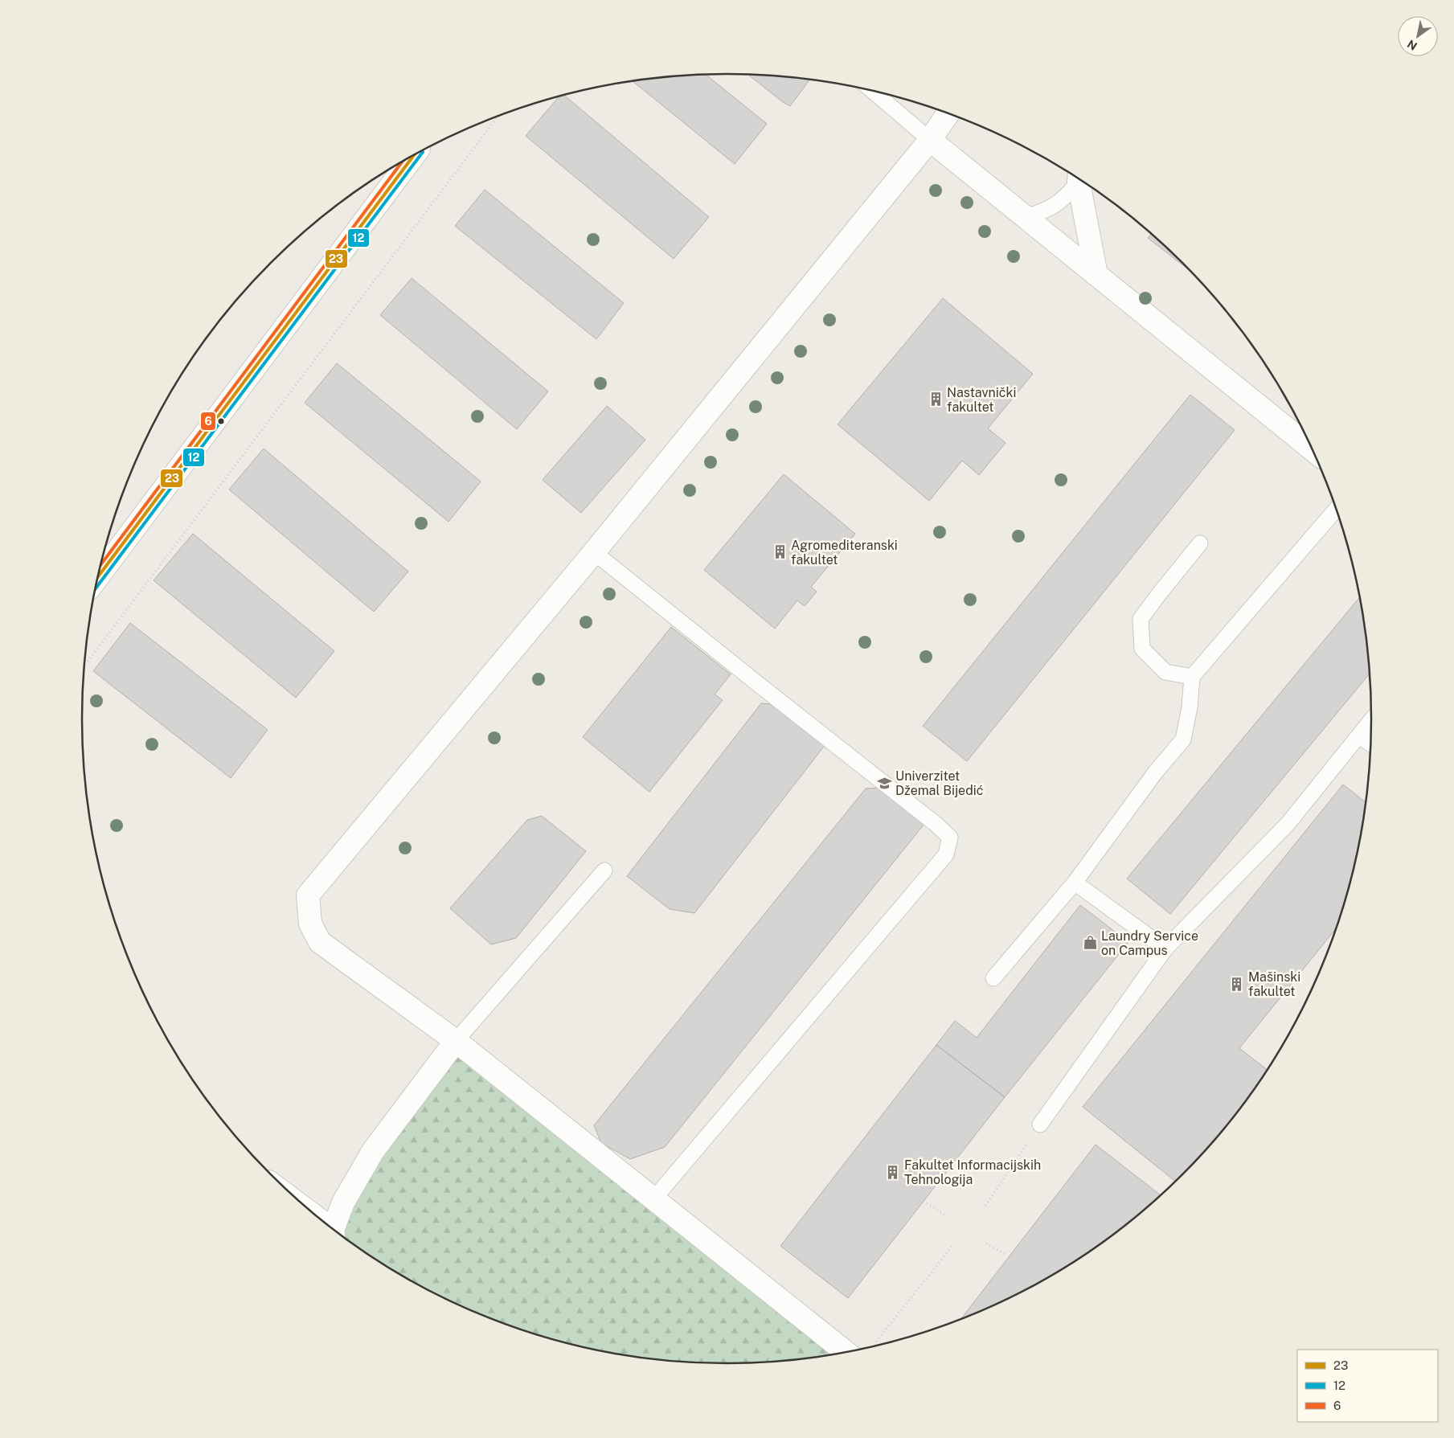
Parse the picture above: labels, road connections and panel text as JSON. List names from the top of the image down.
{
  "places": {
    "building": [
      "Nastavnički fakultet",
      "Agromediteranski fakultet",
      "Mašinski fakultet",
      "Fakultet Informacijskih Tehnologija"
    ],
    "school or university": ["Univerzitet Džemal Bijedić"],
    "shop": ["Laundry Service on Campus"]
  },
  "lines": ["transit line 12", "transit line 23", "transit line 6"],
  "legend": ["23", "12", "6"],
  "north": "bottom left"
}
